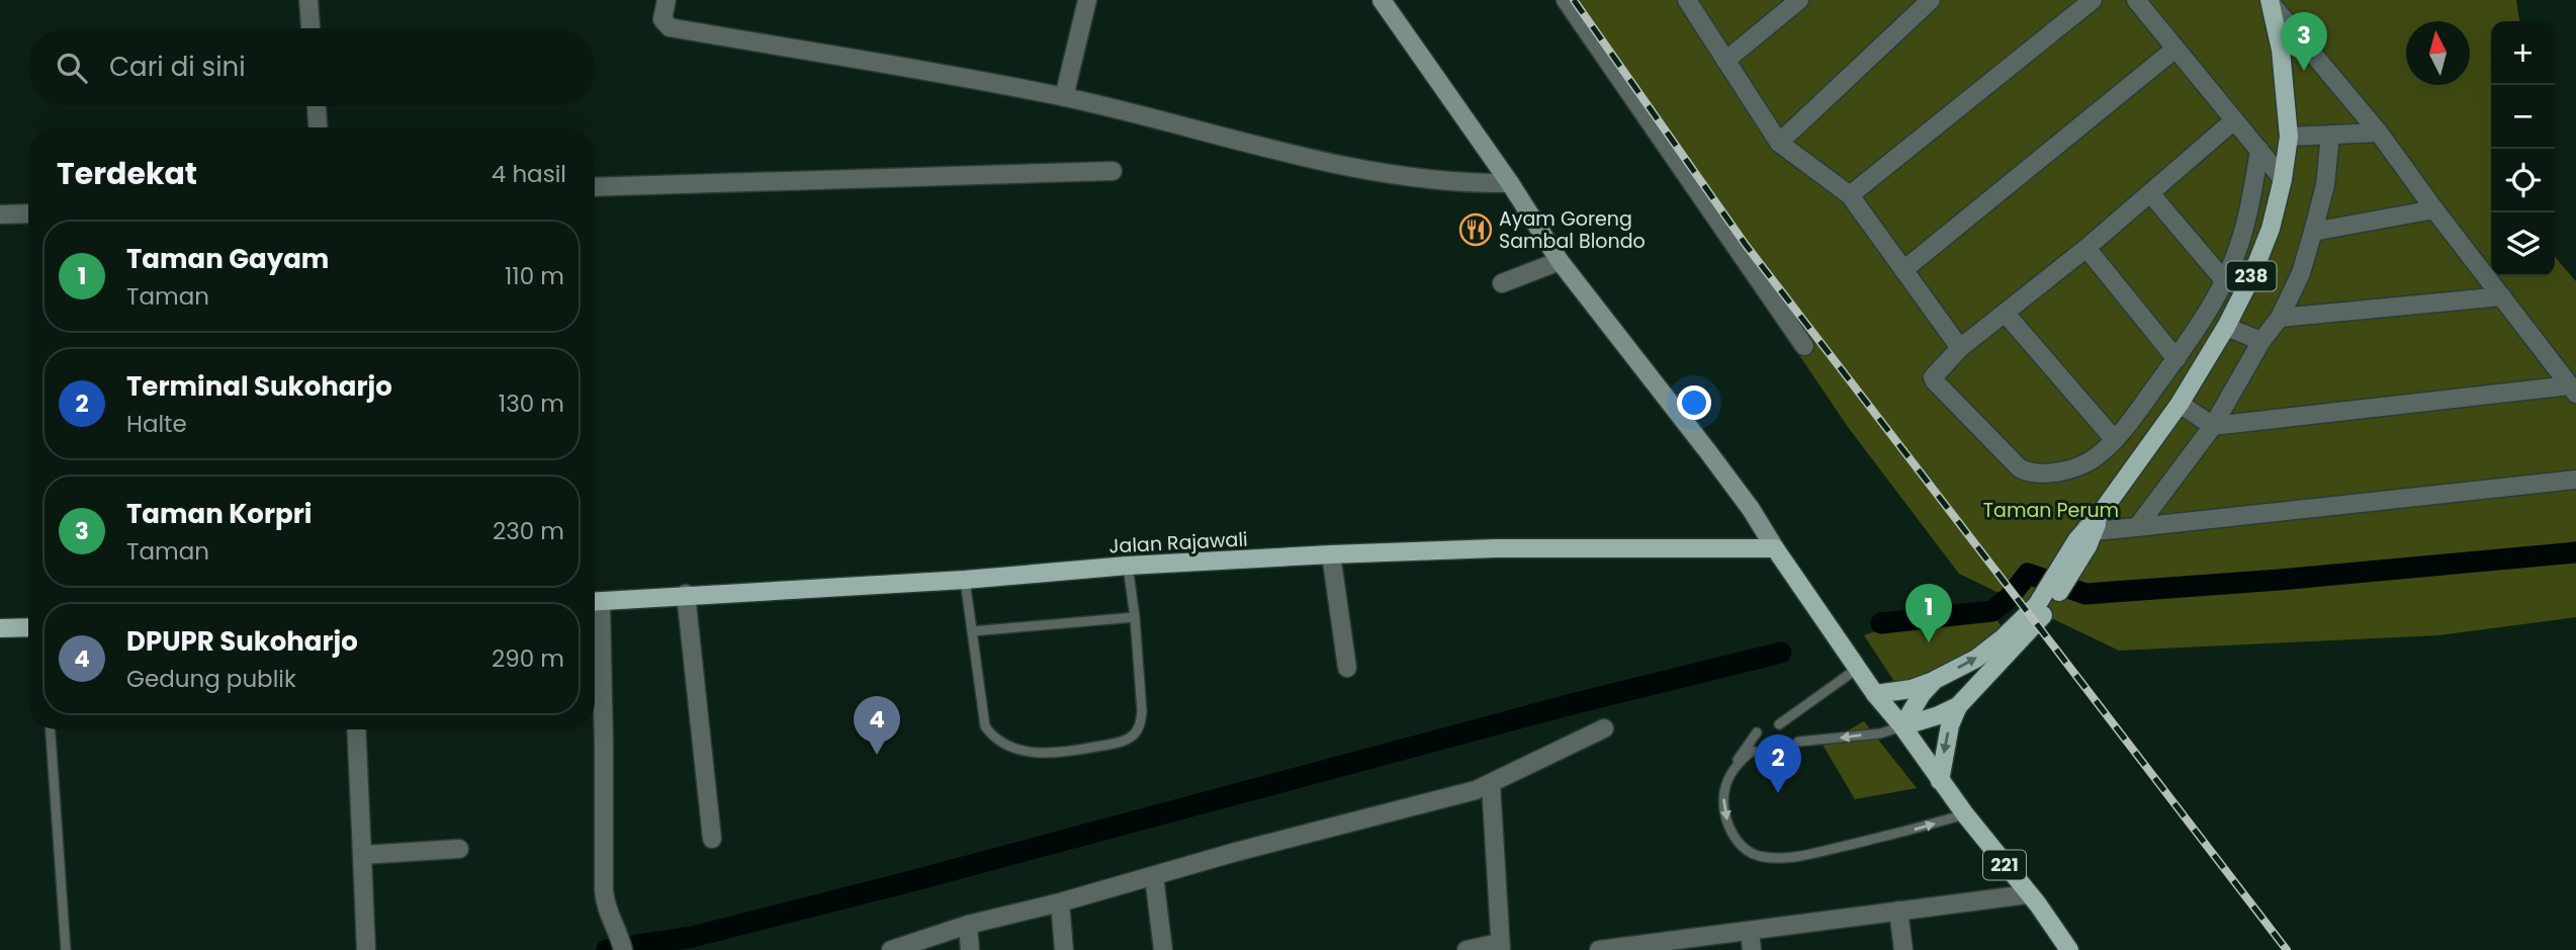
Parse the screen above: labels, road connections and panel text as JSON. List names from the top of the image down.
{
  "streets": {
    "main road": ["238", "Jalan Rajawali", "221"]
  },
  "crossings": [
    ["238", "221"]
  ],
  "parks": ["Taman Perum"],
  "places": {
    "restaurant": ["Ayam Goreng Sambal Blondo"]
  },
  "north": "top",
  "page": {
    "pins": [
      "3",
      "1",
      "4",
      "2"
    ],
    "map_buttons": ["+", "−"],
    "search": "Cari di sini",
    "heading": ["Terdekat", "4 hasil"],
    "list": [
      {
        "mark": "1",
        "name": "Taman Gayam",
        "note": "Taman",
        "value": "110 m"
      },
      {
        "mark": "2",
        "name": "Terminal Sukoharjo",
        "note": "Halte",
        "value": "130 m"
      },
      {
        "mark": "3",
        "name": "Taman Korpri",
        "note": "Taman",
        "value": "230 m"
      },
      {
        "mark": "4",
        "name": "DPUPR Sukoharjo",
        "note": "Gedung publik",
        "value": "290 m"
      }
    ]
  }
}
